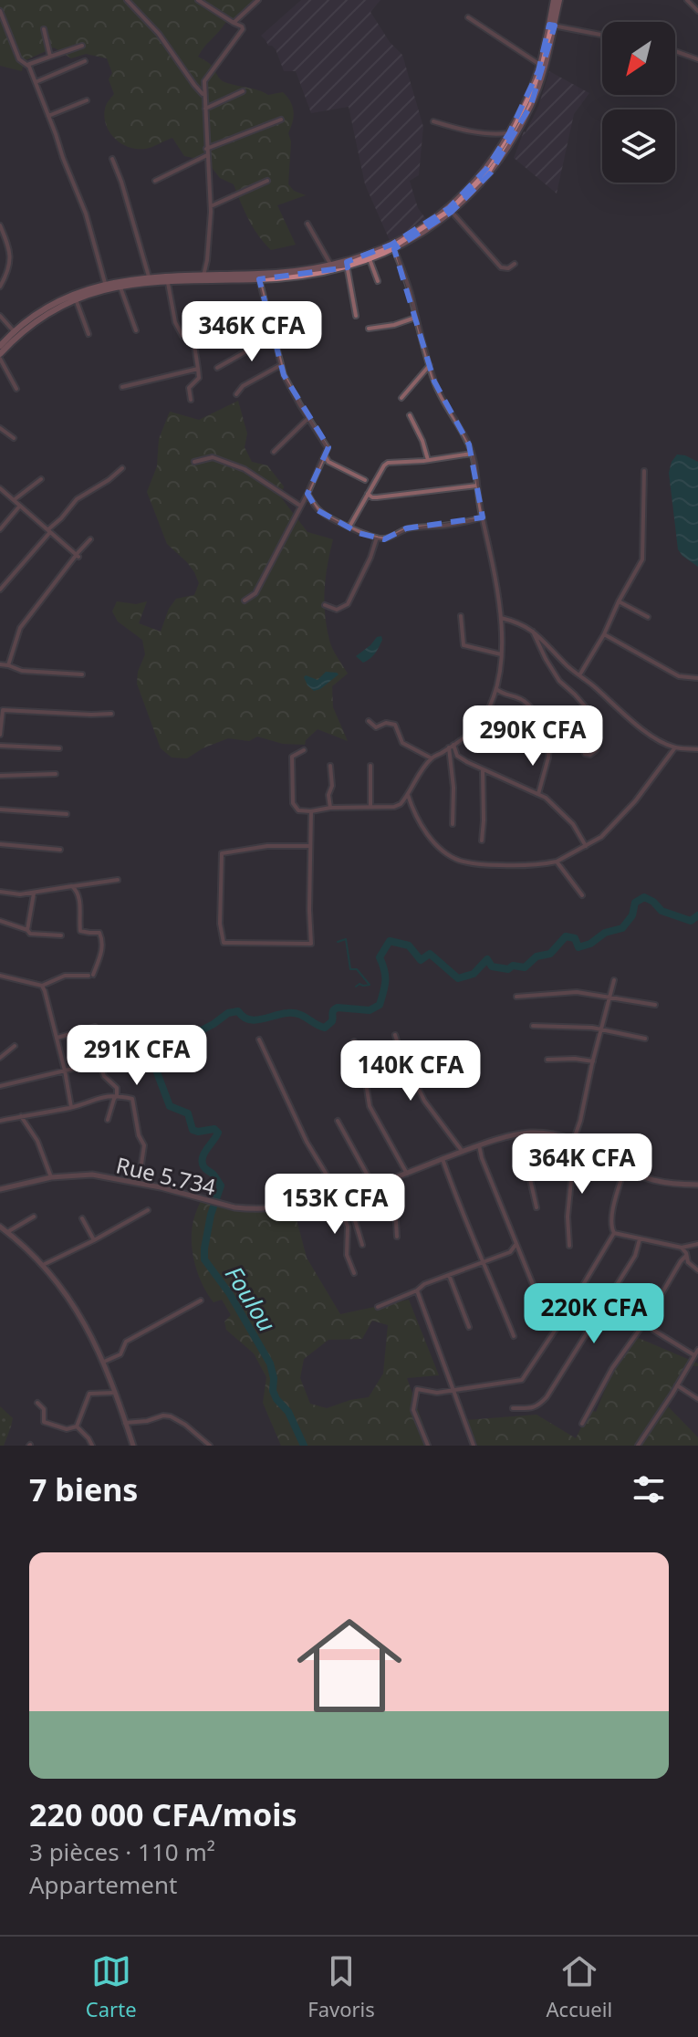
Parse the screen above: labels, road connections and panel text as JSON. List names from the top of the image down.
{
  "streets": {
    "street": ["Rue 5.734"]
  },
  "water": ["Foulou"],
  "north": "bottom left",
  "page": {
    "price": [
      "346K CFA",
      "290K CFA",
      "291K CFA",
      "140K CFA",
      "364K CFA",
      "153K CFA",
      "220K CFA"
    ],
    "heading": "7 biens",
    "list": [
      {
        "name": "220 000 CFA/mois",
        "note": "3 pièces · 110 m² · Appartement"
      }
    ],
    "tabs": ["Carte", "Favoris", "Accueil"]
  }
}
